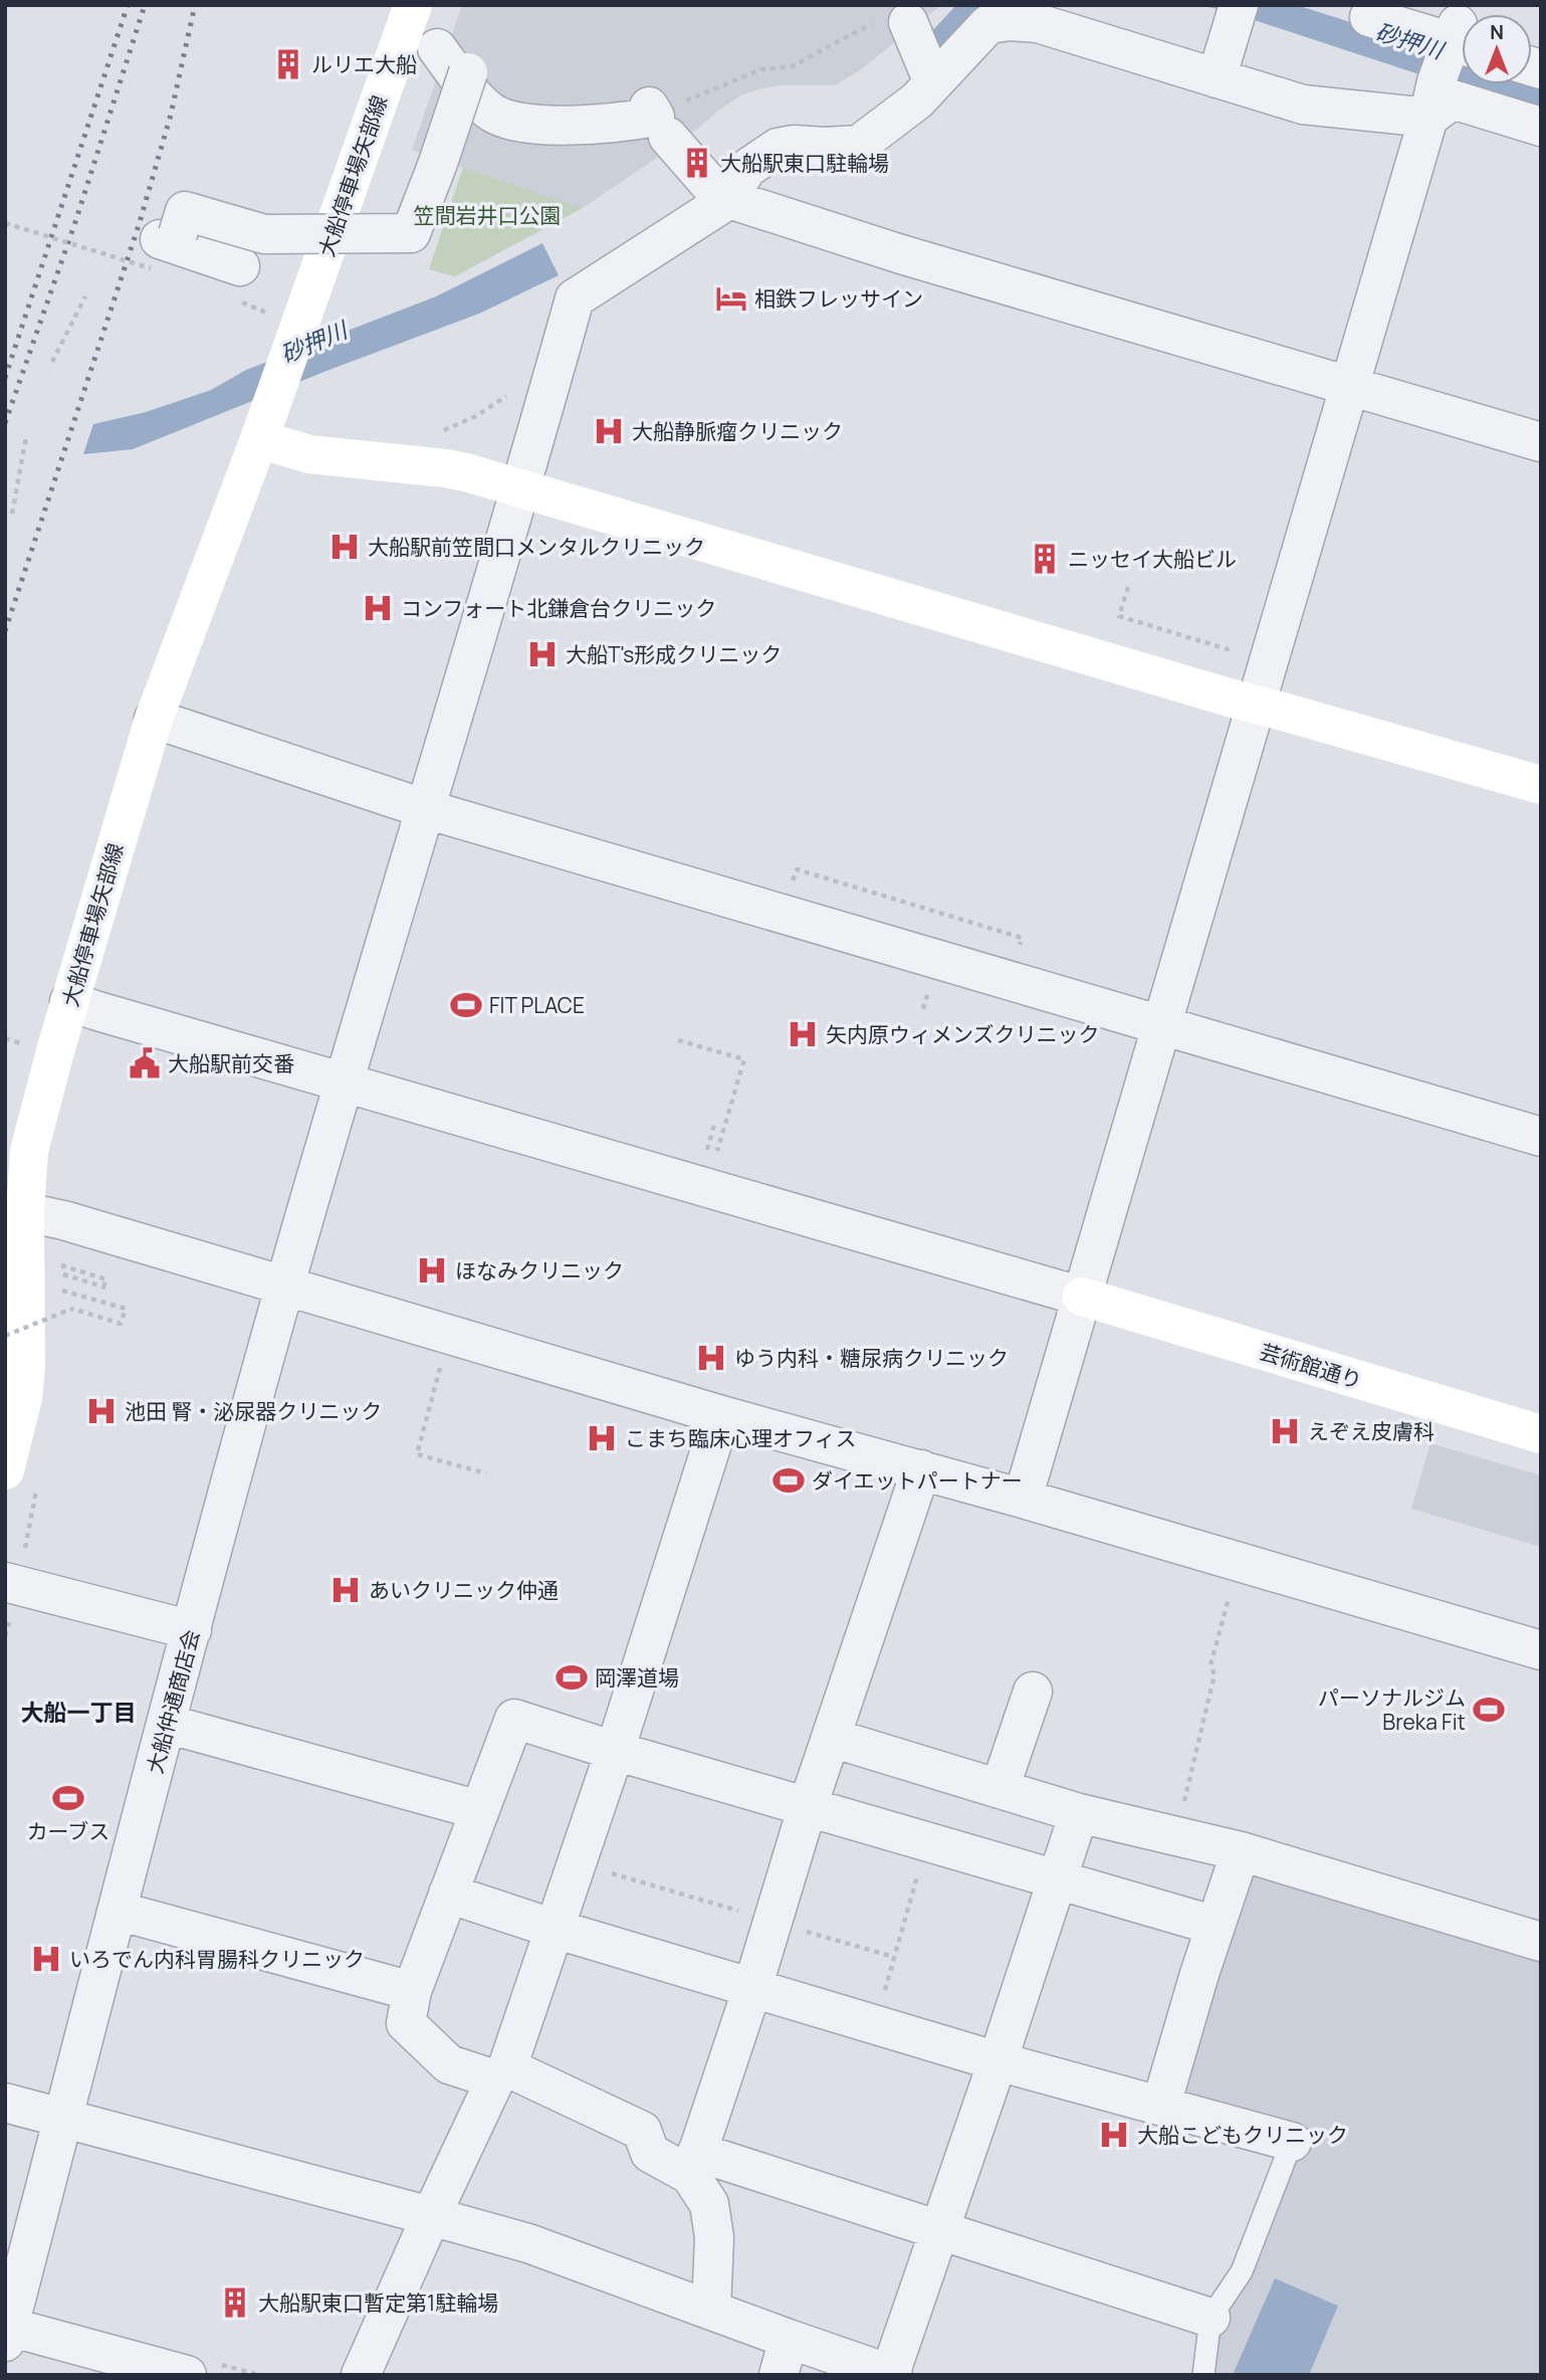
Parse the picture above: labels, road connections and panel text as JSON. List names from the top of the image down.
{
  "streets": {
    "street": ["大船停車場矢部線", "芸術館通り", "大船仲通商店会"]
  },
  "districts": ["大船一丁目"],
  "water": ["砂押川"],
  "parks": ["笠間岩井口公園"],
  "places": {
    "building": [
      "ルリエ大船",
      "大船駅東口駐輪場",
      "ニッセイ大船ビル",
      "大船駅東口暫定第1駐輪場"
    ],
    "hotel": ["相鉄フレッサイン"],
    "hospital": [
      "大船静脈瘤クリニック",
      "大船駅前笠間口メンタルクリニック",
      "コンフォート北鎌倉台クリニック",
      "大船T's形成クリニック",
      "矢内原ウィメンズクリニック",
      "ほなみクリニック",
      "ゆう内科・糖尿病クリニック",
      "池田 腎・泌尿器クリニック",
      "えぞえ皮膚科",
      "こまち臨床心理オフィス",
      "あいクリニック仲通",
      "いろでん内科胃腸科クリニック",
      "大船こどもクリニック"
    ],
    "sports": [
      "FIT PLACE",
      "ダイエットパートナー",
      "岡澤道場",
      "パーソナルジム Breka Fit",
      "カーブス"
    ],
    "public building": ["大船駅前交番"]
  },
  "north": "top"
}
